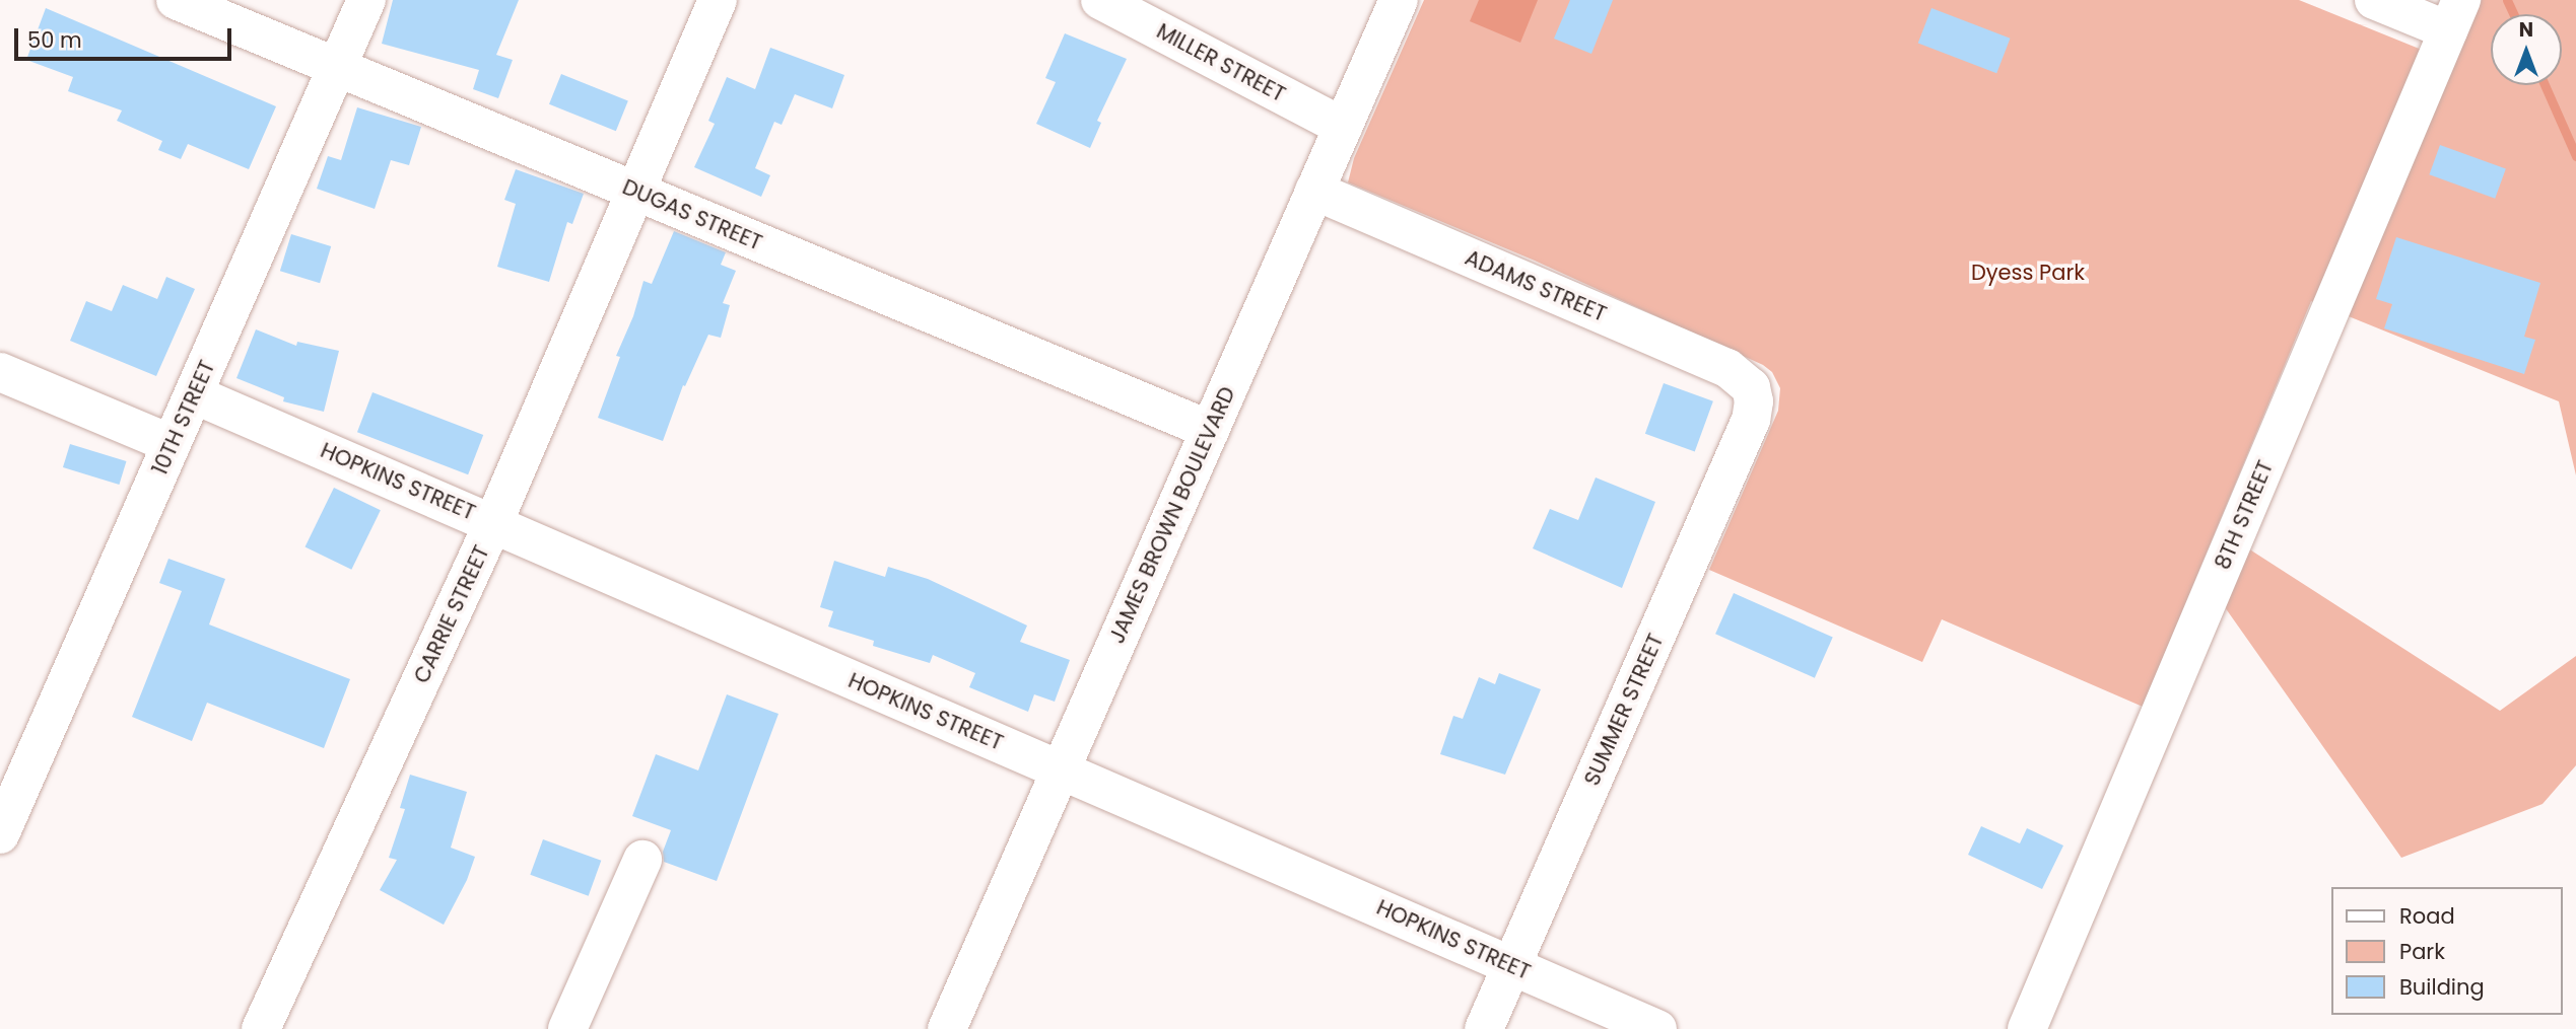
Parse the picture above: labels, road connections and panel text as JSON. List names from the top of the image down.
{
  "streets": {
    "street": [
      "MILLER STREET",
      "DUGAS STREET",
      "ADAMS STREET",
      "10TH STREET",
      "HOPKINS STREET",
      "JAMES BROWN BOULEVARD",
      "8TH STREET",
      "CARRIE STREET",
      "SUMMER STREET"
    ]
  },
  "crossings": [
    ["MILLER STREET", "JAMES BROWN BOULEVARD"],
    ["DUGAS STREET", "10TH STREET"],
    ["DUGAS STREET", "JAMES BROWN BOULEVARD"],
    ["DUGAS STREET", "CARRIE STREET"],
    ["ADAMS STREET", "JAMES BROWN BOULEVARD"],
    ["ADAMS STREET", "SUMMER STREET"],
    ["10TH STREET", "HOPKINS STREET"],
    ["HOPKINS STREET", "JAMES BROWN BOULEVARD"],
    ["HOPKINS STREET", "CARRIE STREET"],
    ["HOPKINS STREET", "SUMMER STREET"]
  ],
  "parks": ["Dyess Park"],
  "legend": ["Road", "Park", "Building"],
  "scale_bar": "50 m",
  "north": "top"
}
